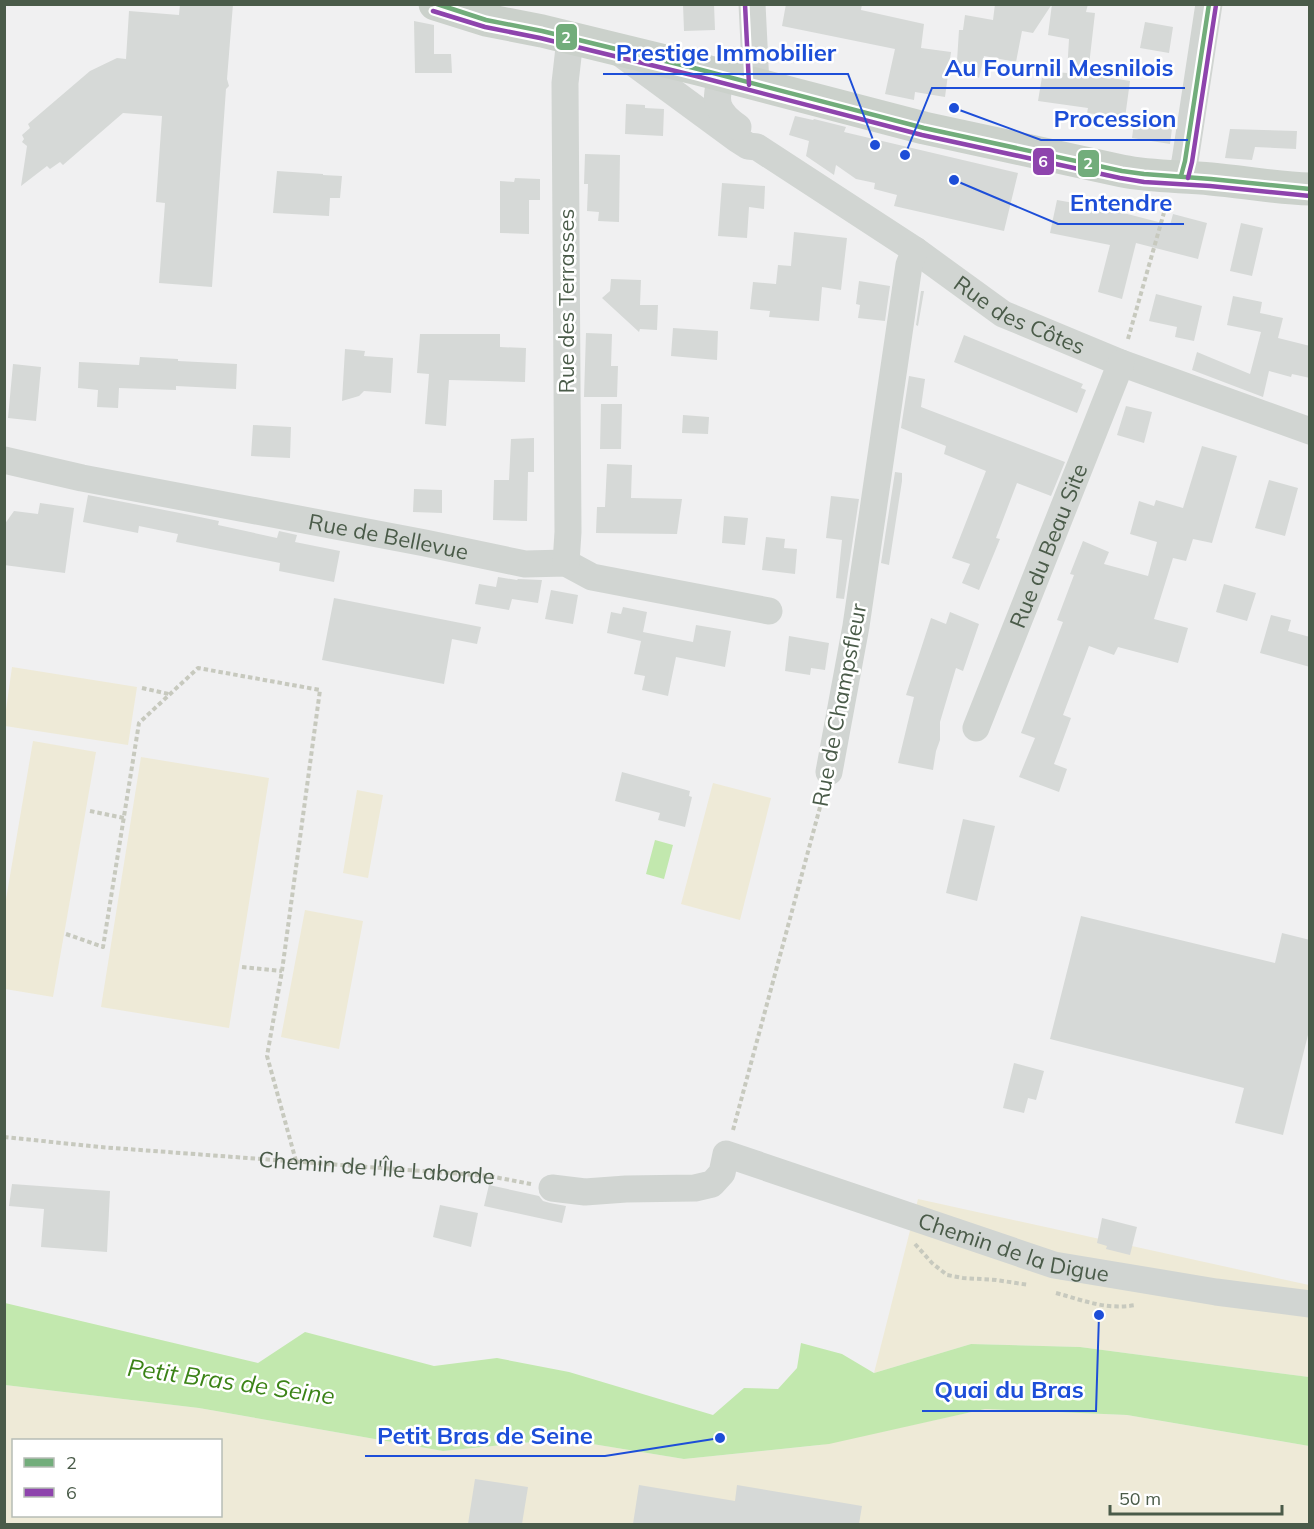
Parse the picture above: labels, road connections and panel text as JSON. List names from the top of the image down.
{
  "streets": {
    "street": [
      "Rue des Terrasses",
      "Rue des Côtes",
      "Rue de Bellevue",
      "Rue du Beau Site",
      "Rue de Champsfleur",
      "Chemin de la Digue"
    ],
    "path": ["Chemin de l'Île Laborde"]
  },
  "crossings": [
    ["Rue des Terrasses", "Rue de Bellevue"],
    ["Rue des Côtes", "Rue du Beau Site"],
    ["Rue des Côtes", "Rue de Champsfleur"],
    ["Rue de Champsfleur", "Chemin de la Digue"]
  ],
  "water": ["Petit Bras de Seine"],
  "places": [
    "Procession",
    "Prestige Immobilier",
    "Au Fournil Mesnilois",
    "Entendre",
    "Quai du Bras",
    "Petit Bras de Seine"
  ],
  "lines": ["transit line 2", "transit line 6"],
  "legend": ["2", "6"],
  "scale_bar": "50 m"
}
